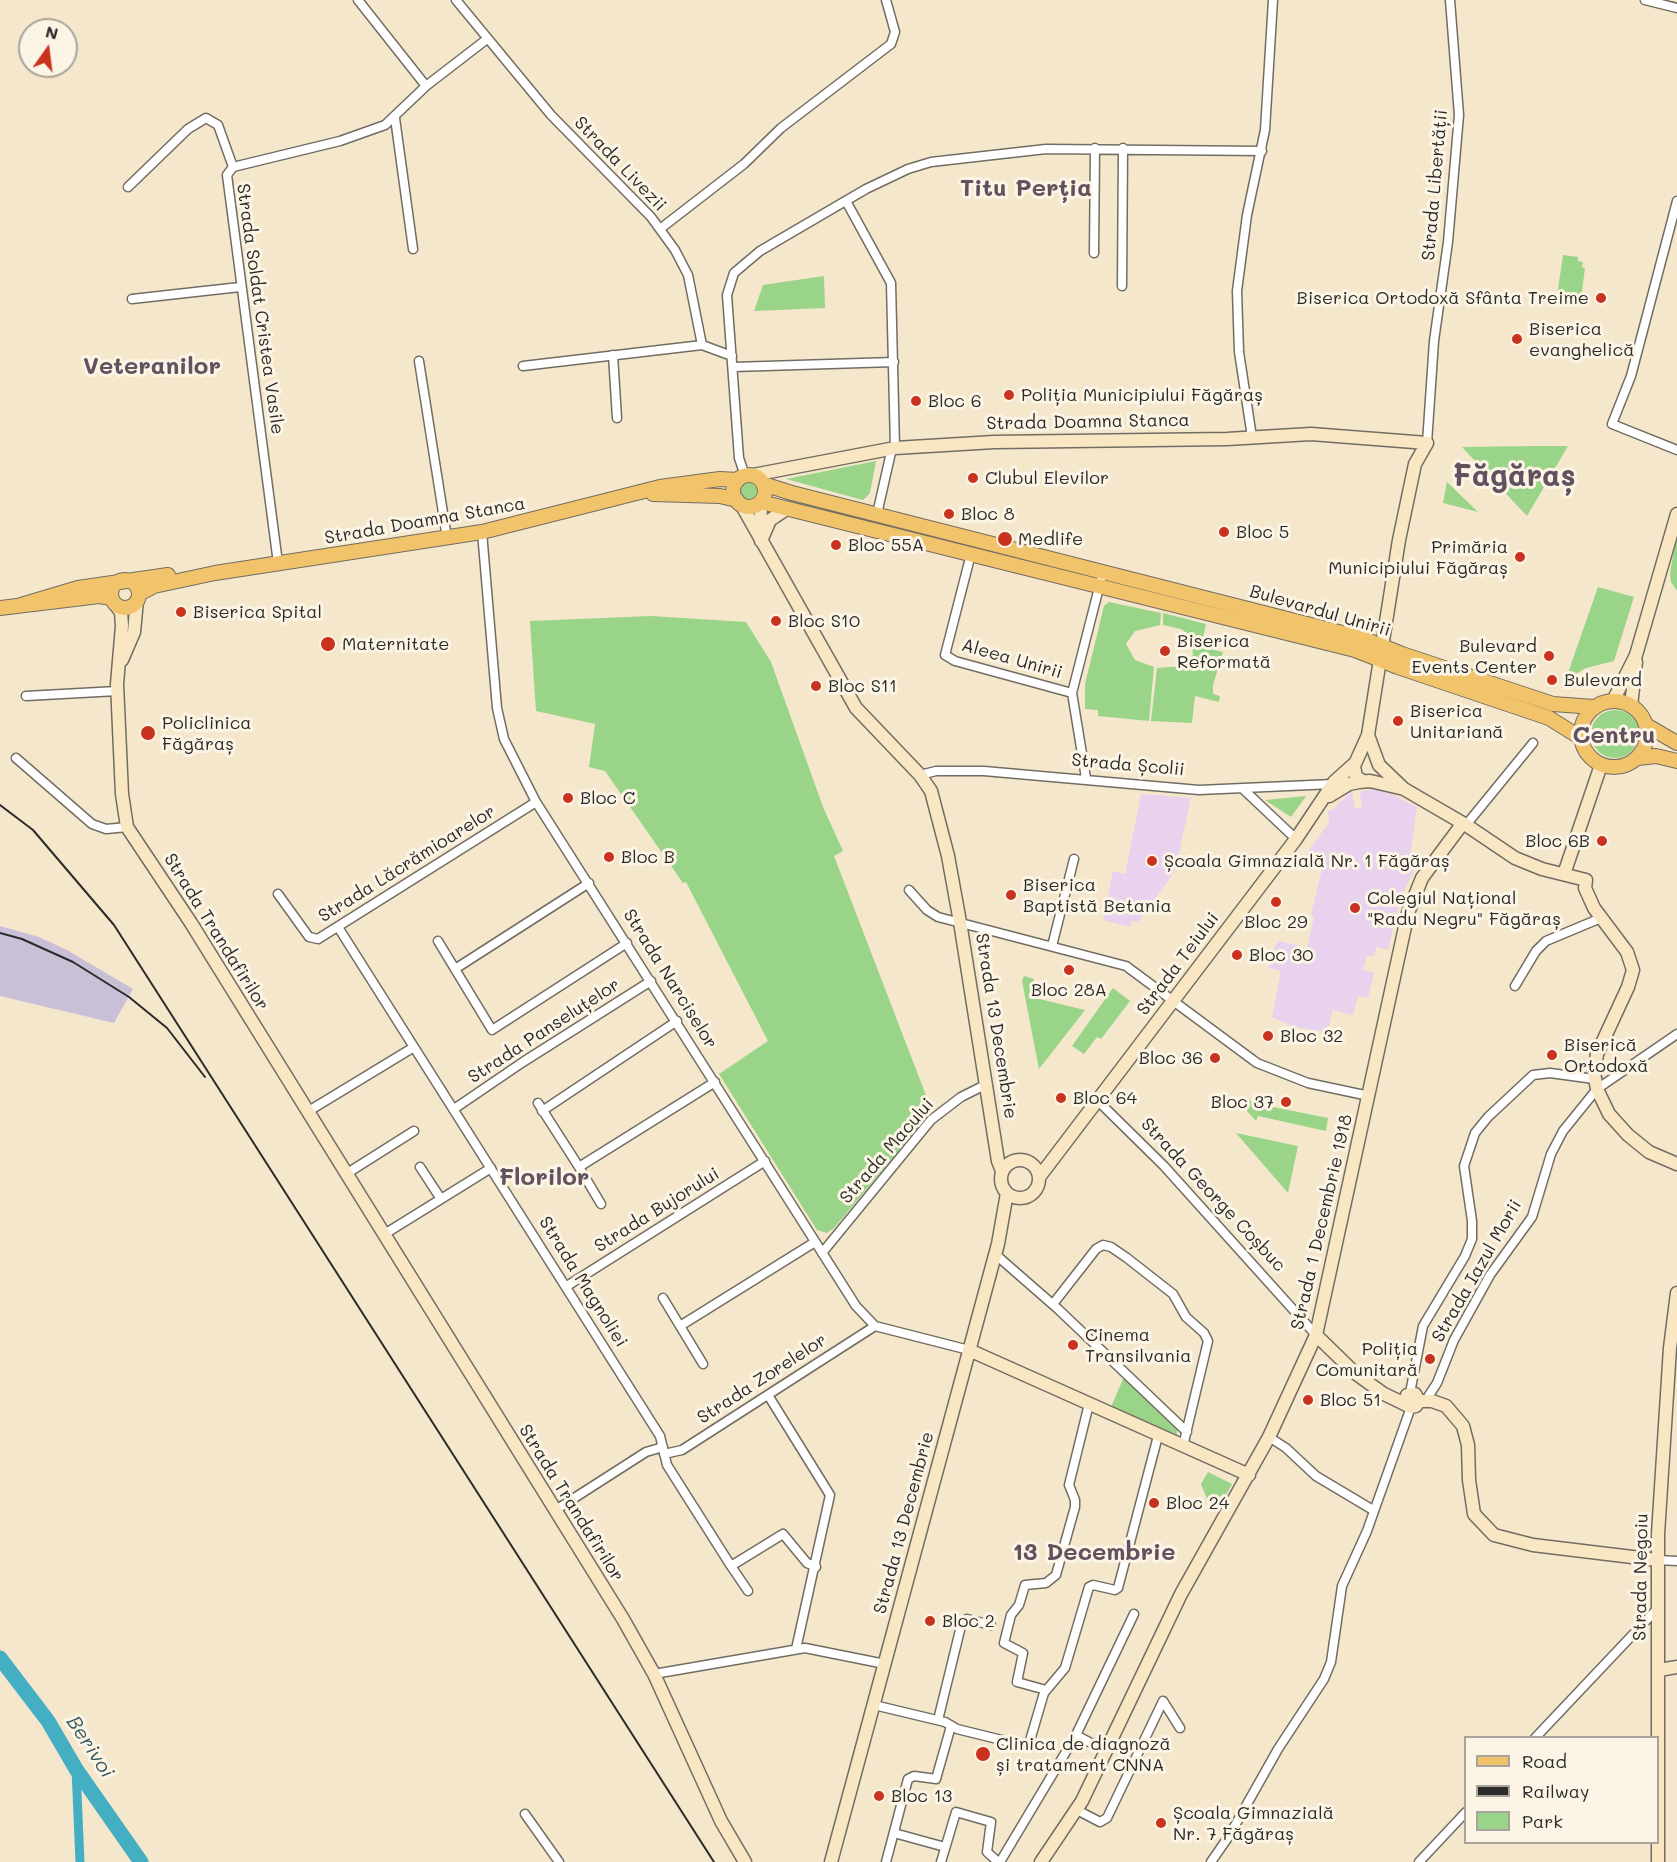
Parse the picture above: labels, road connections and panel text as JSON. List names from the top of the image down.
{
  "streets": {
    "main road": ["Strada Doamna Stanca", "Bulevardul Unirii"],
    "street": [
      "Strada Livezii",
      "Strada Libertății",
      "Strada Soldat Cristea Vasile",
      "Aleea Unirii",
      "Strada Școlii",
      "Strada Lăcrămioarelor",
      "Strada Trandafirilor",
      "Strada Teiului",
      "Strada Narciselor",
      "Strada 13 Decembrie",
      "Strada Panseluțelor",
      "Strada Macului",
      "Strada George Coșbuc",
      "Strada Bujorului",
      "Strada 1 Decembrie 1918",
      "Strada Iazul Morii",
      "Strada Magnoliei",
      "Strada Zorelelor",
      "Strada Negoiu"
    ]
  },
  "crossings": [
    ["Strada Livezii", "Strada Soldat Cristea Vasile"],
    ["Strada Libertății", "Strada Doamna Stanca"],
    ["Strada Soldat Cristea Vasile", "Strada Doamna Stanca"],
    ["Strada Doamna Stanca", "Bulevardul Unirii"],
    ["Strada Doamna Stanca", "Strada Narciselor"],
    ["Strada Doamna Stanca", "Strada 13 Decembrie"],
    ["Bulevardul Unirii", "Aleea Unirii"],
    ["Bulevardul Unirii", "Strada 13 Decembrie"],
    ["Aleea Unirii", "Strada Școlii"],
    ["Strada Școlii", "Strada 13 Decembrie"],
    ["Strada Lăcrămioarelor", "Strada Narciselor"],
    ["Strada Lăcrămioarelor", "Strada Magnoliei"],
    ["Strada Trandafirilor", "Strada Zorelelor"],
    ["Strada Teiului", "Strada 13 Decembrie"],
    ["Strada Teiului", "Strada George Coșbuc"],
    ["Strada Narciselor", "Strada Panseluțelor"],
    ["Strada Narciselor", "Strada Macului"],
    ["Strada Narciselor", "Strada Bujorului"],
    ["Strada Narciselor", "Strada Zorelelor"],
    ["Strada 13 Decembrie", "Strada Macului"],
    ["Strada Panseluțelor", "Strada Magnoliei"],
    ["Strada George Coșbuc", "Strada 1 Decembrie 1918"],
    ["Strada George Coșbuc", "Strada Iazul Morii"],
    ["Strada George Coșbuc", "Strada Negoiu"],
    ["Strada Bujorului", "Strada Magnoliei"],
    ["Strada Magnoliei", "Strada Zorelelor"]
  ],
  "districts": [
    "Titu Perția",
    "Veteranilor",
    "Făgăraș",
    "Centru",
    "Florilor",
    "13 Decembrie"
  ],
  "water": ["Berivoi"],
  "places": [
    "Biserica Ortodoxă Sfânta Treime",
    "Biserica evanghelică",
    "Poliția Municipiului Făgăraș",
    "Bloc 6",
    "Clubul Elevilor",
    "Bloc 8",
    "Bloc 5",
    "Medlife",
    "Bloc 55A",
    "Primăria Municipiului Făgăraș",
    "Biserica Spital",
    "Bloc S10",
    "Maternitate",
    "Biserica Reformată",
    "Bulevard Events Center",
    "Bulevard",
    "Bloc S11",
    "Biserica Unitariană",
    "Policlinica Făgăraș",
    "Bloc C",
    "Bloc 6B",
    "Bloc B",
    "Școala Gimnazială Nr. 1 Făgăraș",
    "Biserica Baptistă Betania",
    "Bloc 29",
    "Colegiul Național \"Radu Negru\" Făgăraș",
    "Bloc 30",
    "Bloc 28A",
    "Bloc 32",
    "Biserică Ortodoxă",
    "Bloc 36",
    "Bloc 64",
    "Bloc 37",
    "Cinema Transilvania",
    "Poliția Comunitară",
    "Bloc 51",
    "Bloc 24",
    "Bloc 2",
    "Clinica de diagnoză și tratament CNNA",
    "Bloc 13",
    "Școala Gimnazială Nr. 7 Făgăraș"
  ],
  "legend": ["Road", "Railway", "Park"],
  "north": "top"
}
